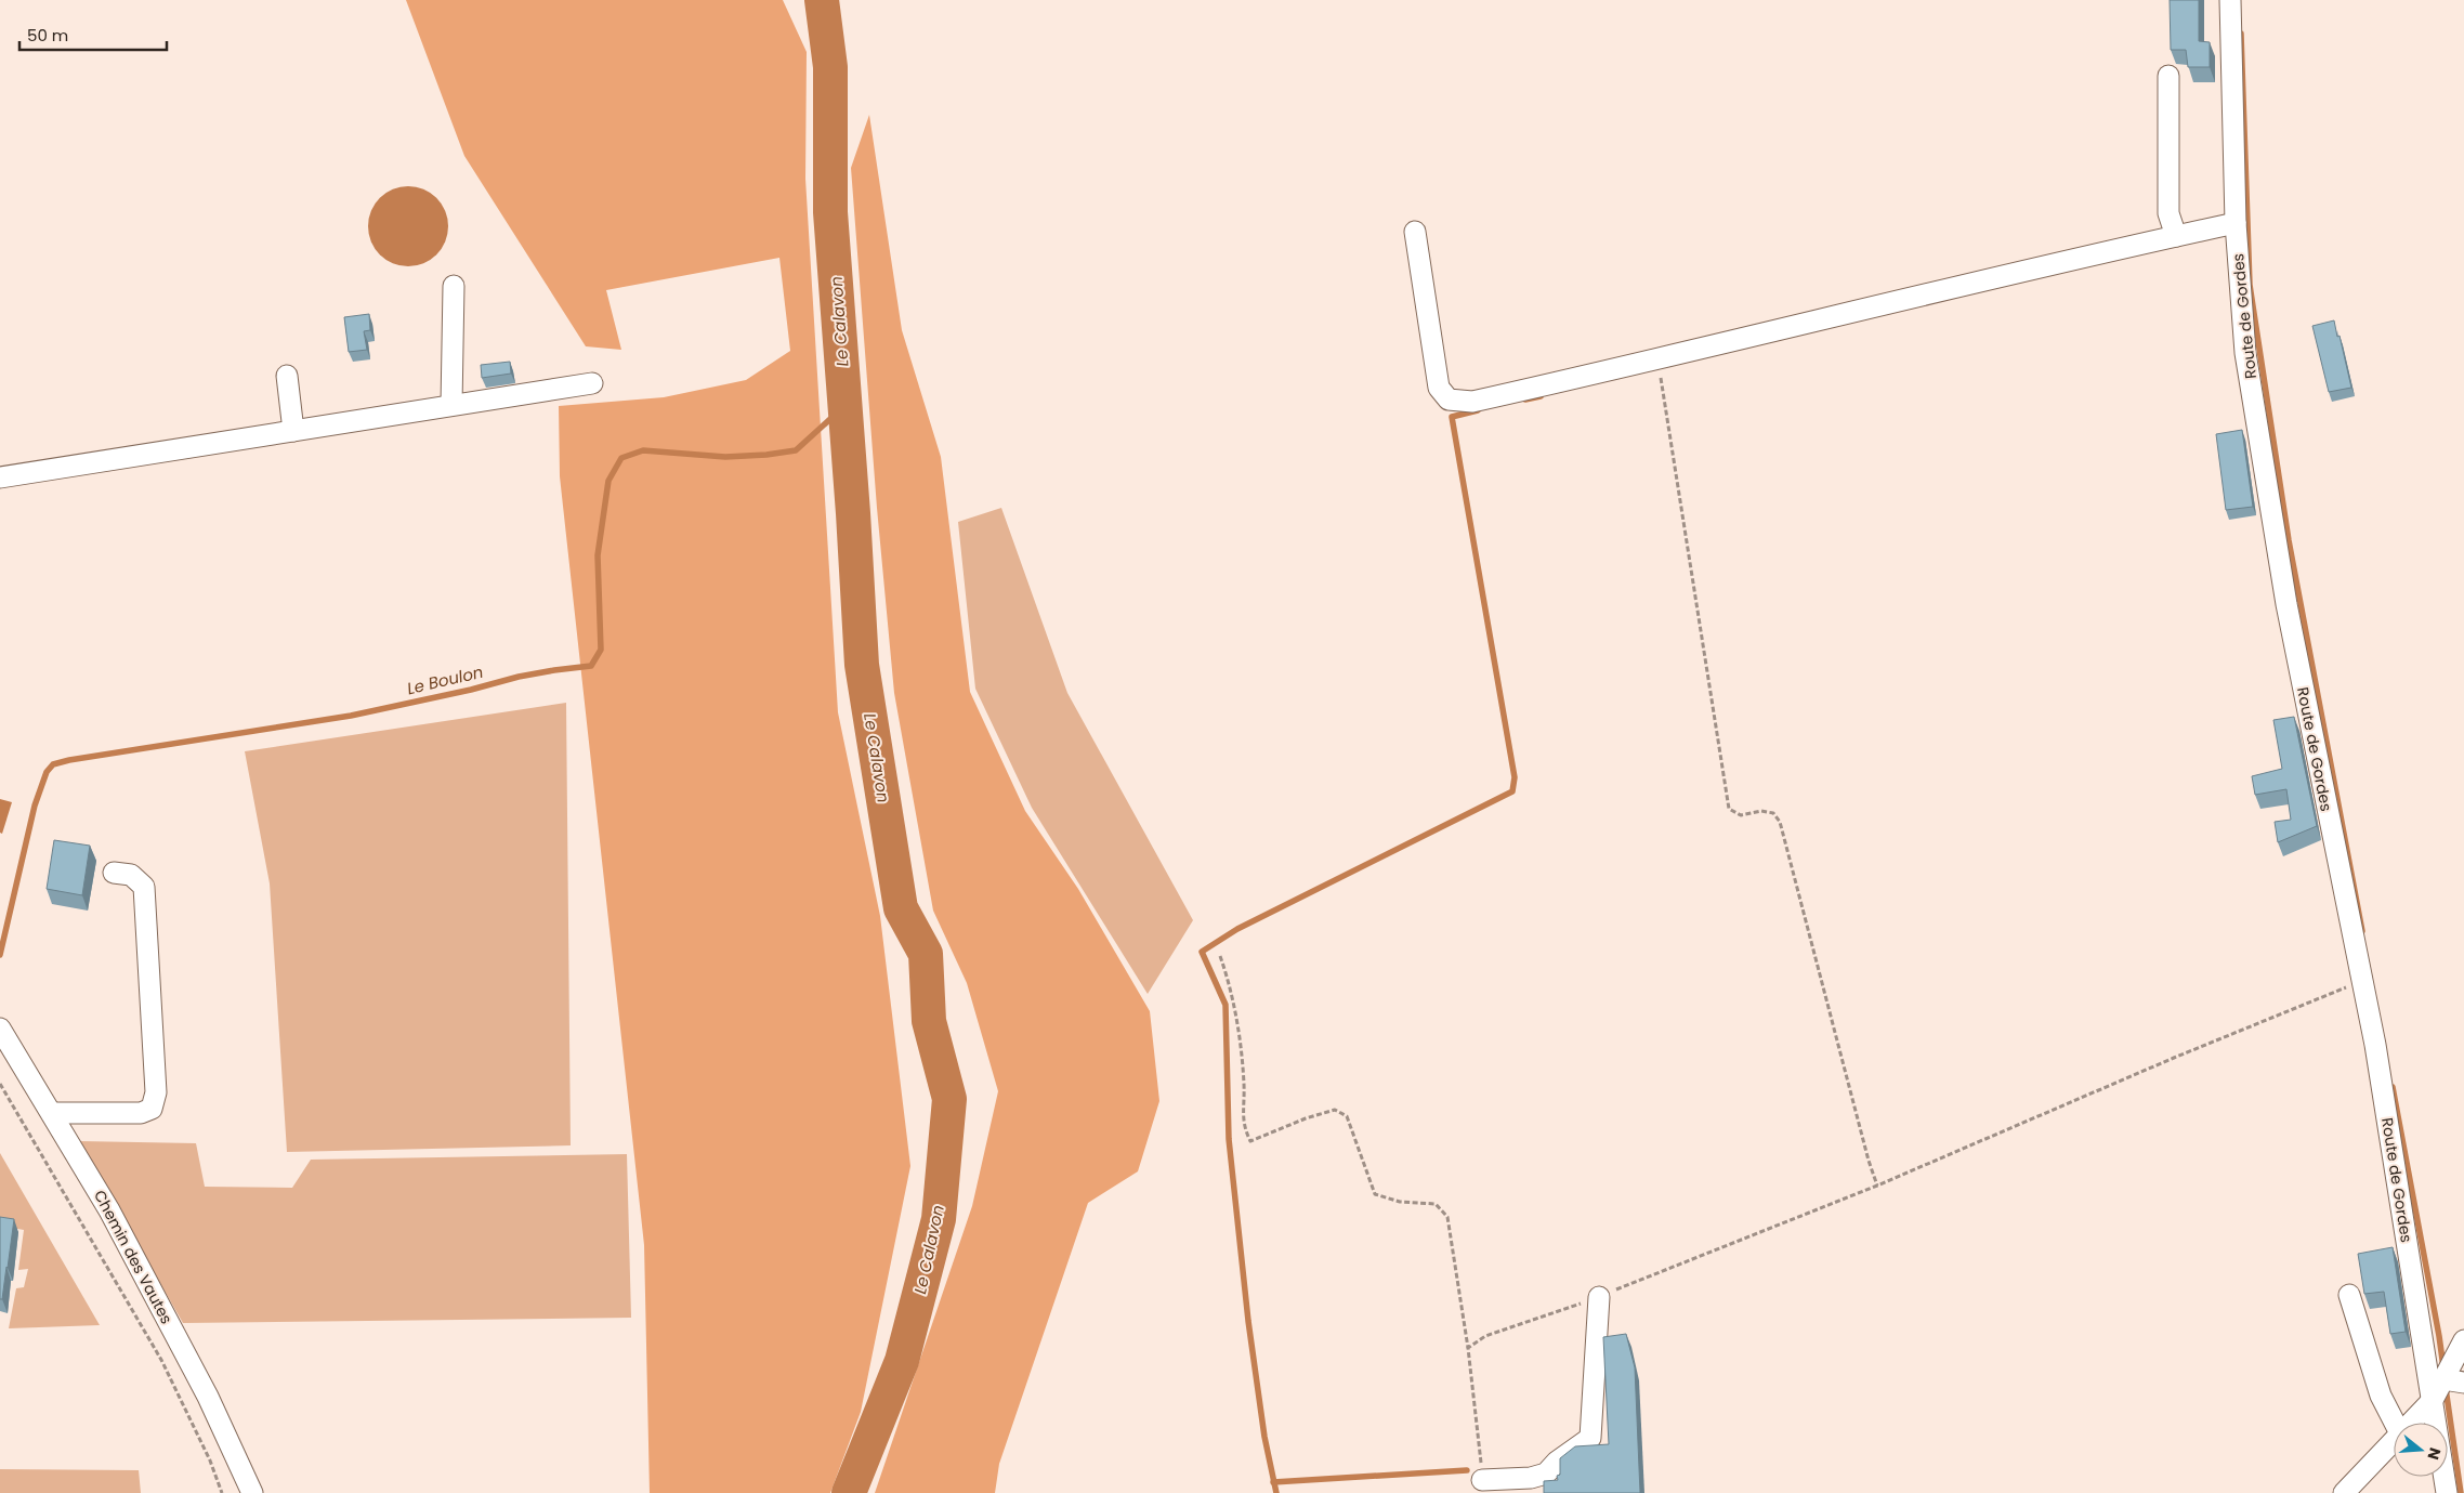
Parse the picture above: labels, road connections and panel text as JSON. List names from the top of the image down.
{
  "streets": {
    "street": ["Route de Gordes", "Chemin des Vautes"]
  },
  "water": ["Le Calavon", "Le Boulon"],
  "scale_bar": "50 m",
  "north": "right"
}
